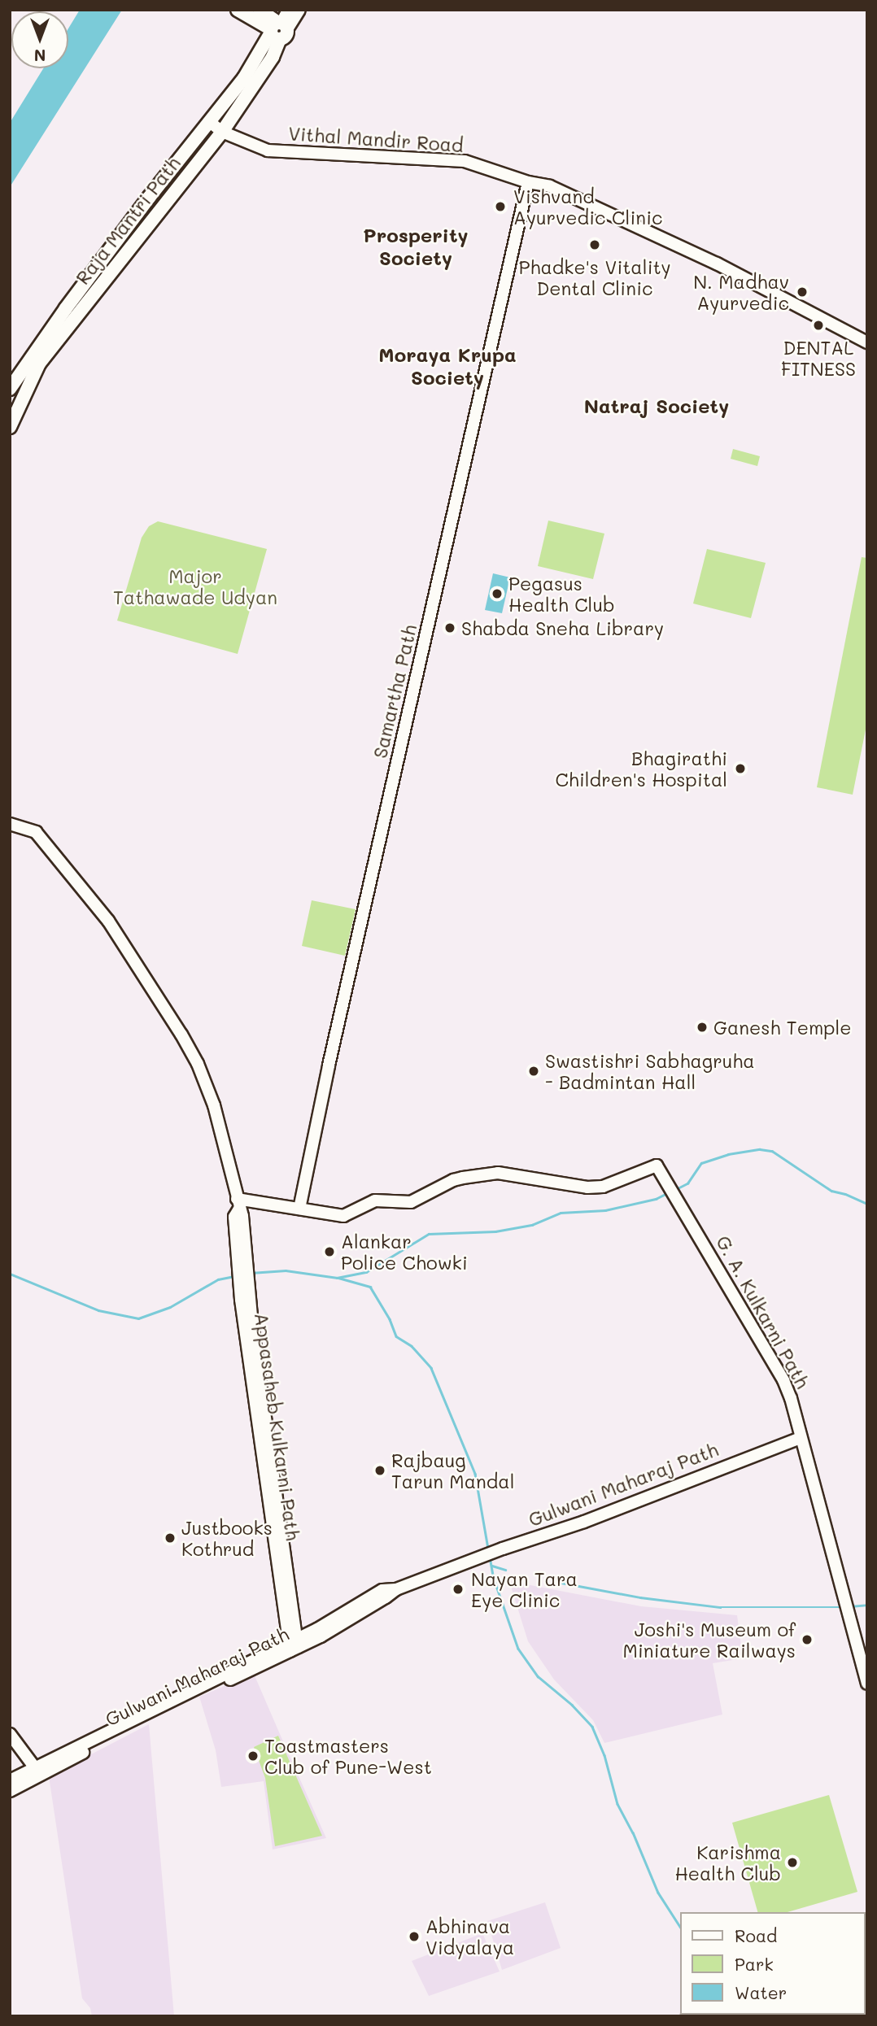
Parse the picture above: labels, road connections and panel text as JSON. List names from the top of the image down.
{
  "streets": {
    "main road": ["Raja Mantri Path"],
    "street": [
      "Vithal Mandir Road",
      "Samartha Path",
      "G. A. Kulkarni Path",
      "Appasaheb Kulkarni Path",
      "Gulwani Maharaj Path"
    ]
  },
  "crossings": [
    ["Vithal Mandir Road", "Raja Mantri Path"],
    ["Vithal Mandir Road", "Samartha Path"],
    ["Samartha Path", "G. A. Kulkarni Path"],
    ["G. A. Kulkarni Path", "Gulwani Maharaj Path"],
    ["Appasaheb Kulkarni Path", "Gulwani Maharaj Path"]
  ],
  "districts": ["Prosperity Society", "Moraya Krupa Society", "Natraj Society"],
  "parks": ["Major Tathawade Udyan"],
  "places": [
    "Vishvand Ayurvedic Clinic",
    "Phadke's Vitality Dental Clinic",
    "N. Madhav Ayurvedic",
    "DENTAL FITNESS",
    "Pegasus Health Club",
    "Shabda Sneha Library",
    "Bhagirathi Children's Hospital",
    "Ganesh Temple",
    "Swastishri Sabhagruha - Badmintan Hall",
    "Alankar Police Chowki",
    "Rajbaug Tarun Mandal",
    "Justbooks Kothrud",
    "Nayan Tara Eye Clinic",
    "Joshi's Museum of Miniature Railways",
    "Toastmasters Club of Pune-West",
    "Karishma Health Club",
    "Abhinava Vidyalaya"
  ],
  "legend": ["Road", "Park", "Water"],
  "north": "bottom"
}
